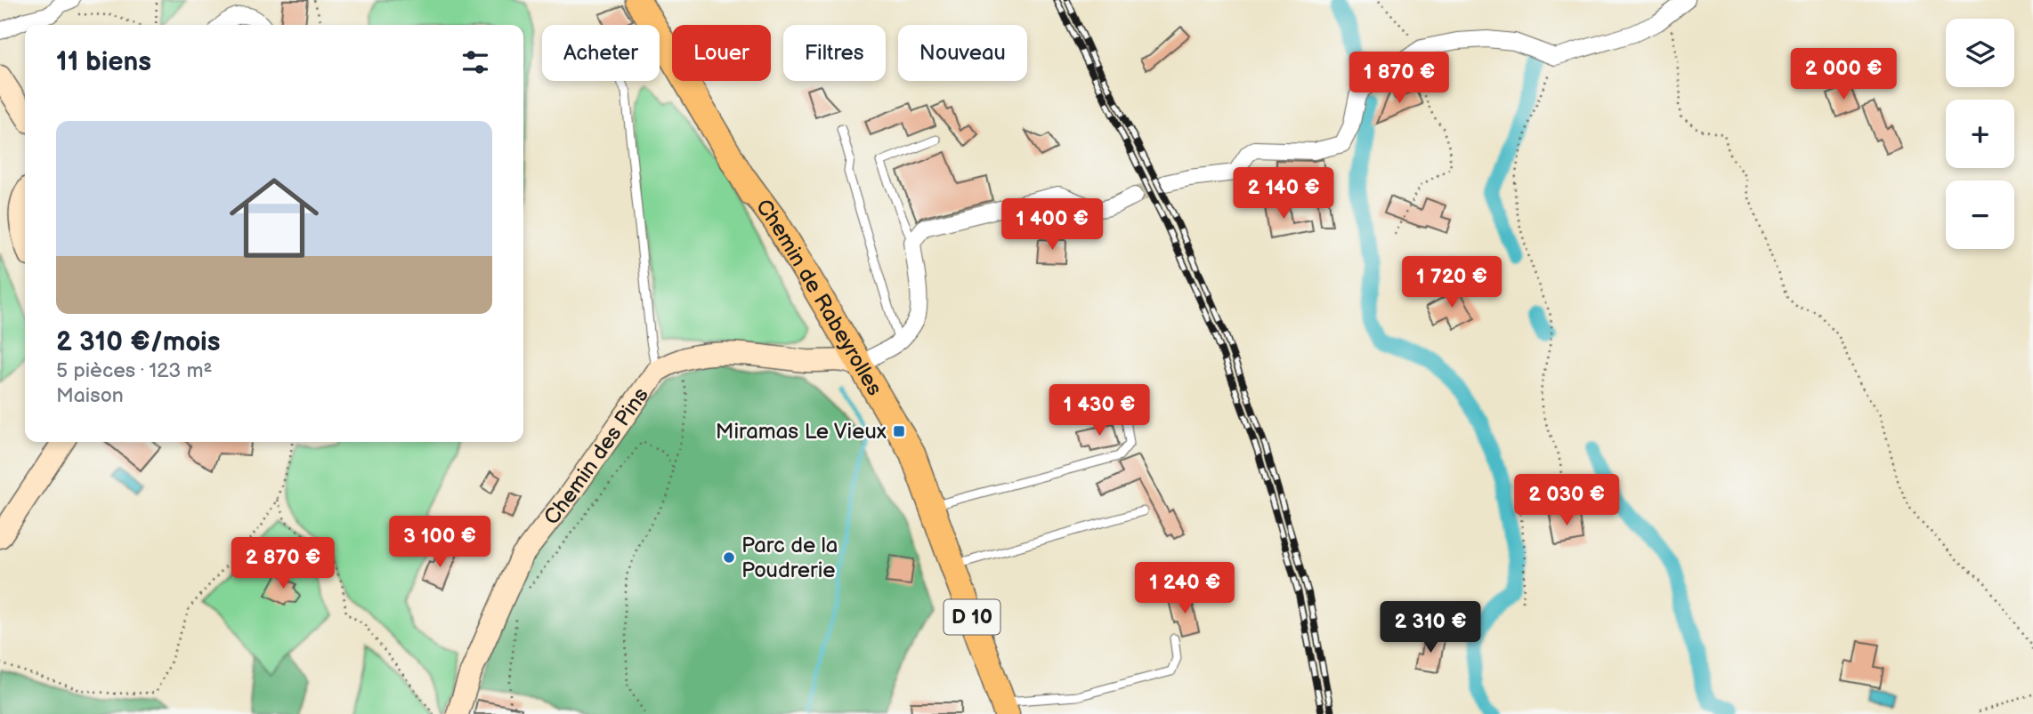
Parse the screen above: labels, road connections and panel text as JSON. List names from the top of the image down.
{
  "streets": {
    "main road": ["Chemin de Rabeyrolles", "D 10"],
    "street": ["Chemin des Pins"]
  },
  "places": {
    "transit": ["Miramas Le Vieux"],
    "other": ["Parc de la Poudrerie"]
  },
  "page": {
    "map_buttons": ["+", "−"],
    "chip": [
      "Acheter",
      "Louer",
      "Filtres",
      "Nouveau"
    ],
    "heading": "11 biens",
    "price": [
      "2 000 €",
      "1 870 €",
      "2 140 €",
      "1 400 €",
      "1 720 €",
      "1 430 €",
      "2 030 €",
      "3 100 €",
      "2 870 €",
      "1 240 €",
      "2 310 €"
    ],
    "list": [
      {
        "name": "2 310 €/mois",
        "note": "5 pièces · 123 m² · Maison"
      }
    ]
  }
}
